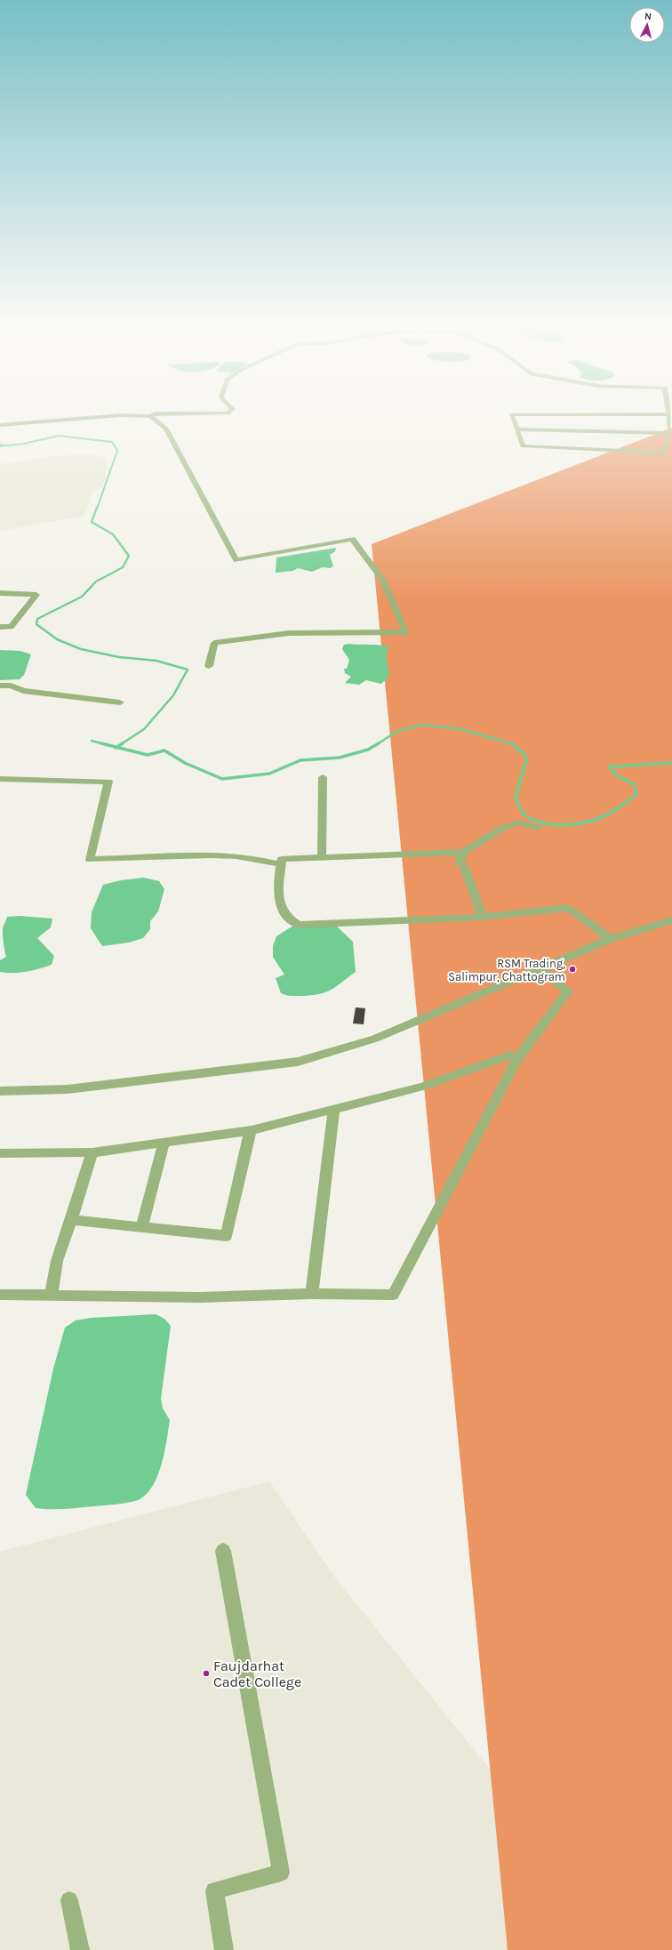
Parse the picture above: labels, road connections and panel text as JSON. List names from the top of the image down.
{
  "places": ["RSM Trading, Salimpur, Chattogram", "Faujdarhat Cadet College"],
  "north": "top"
}
